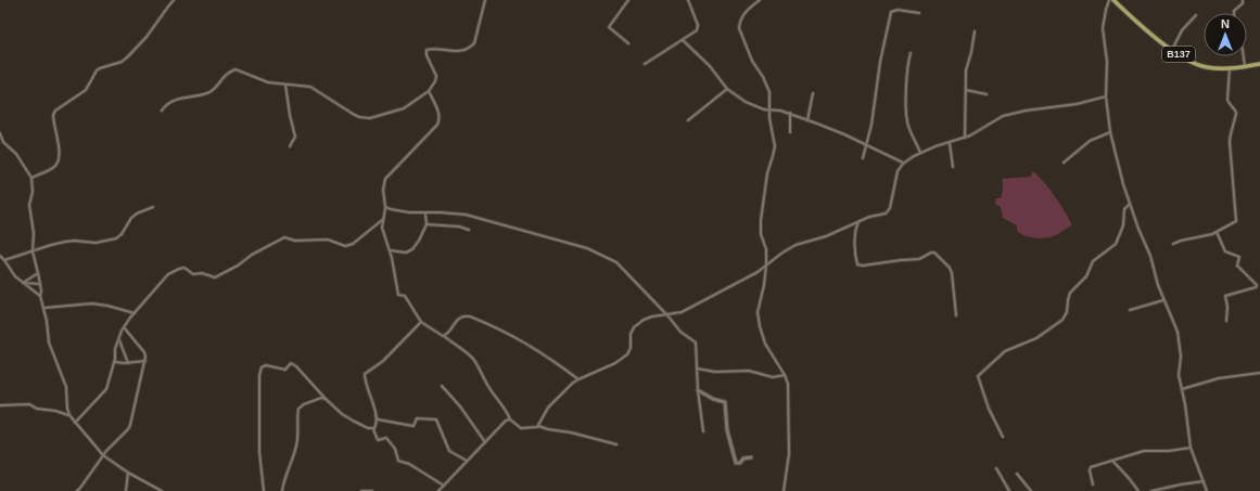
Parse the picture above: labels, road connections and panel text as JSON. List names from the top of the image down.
{
  "streets": {
    "main road": ["B137"]
  },
  "north": "top"
}
